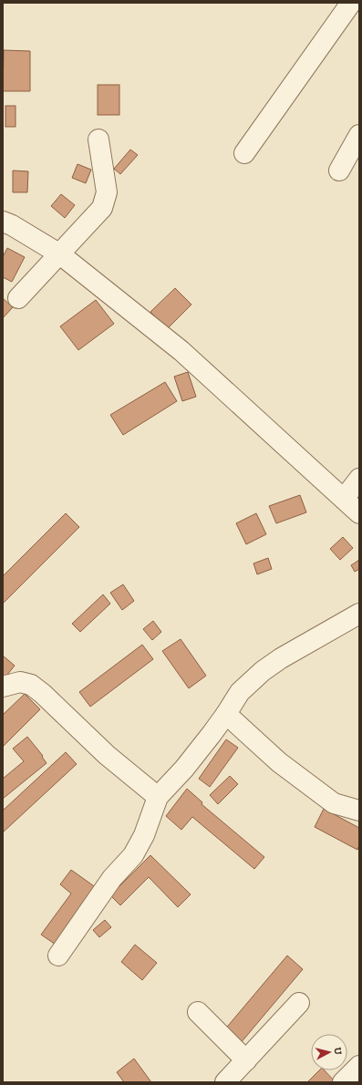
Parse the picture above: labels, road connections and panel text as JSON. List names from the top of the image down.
{
  "north": "right"
}
